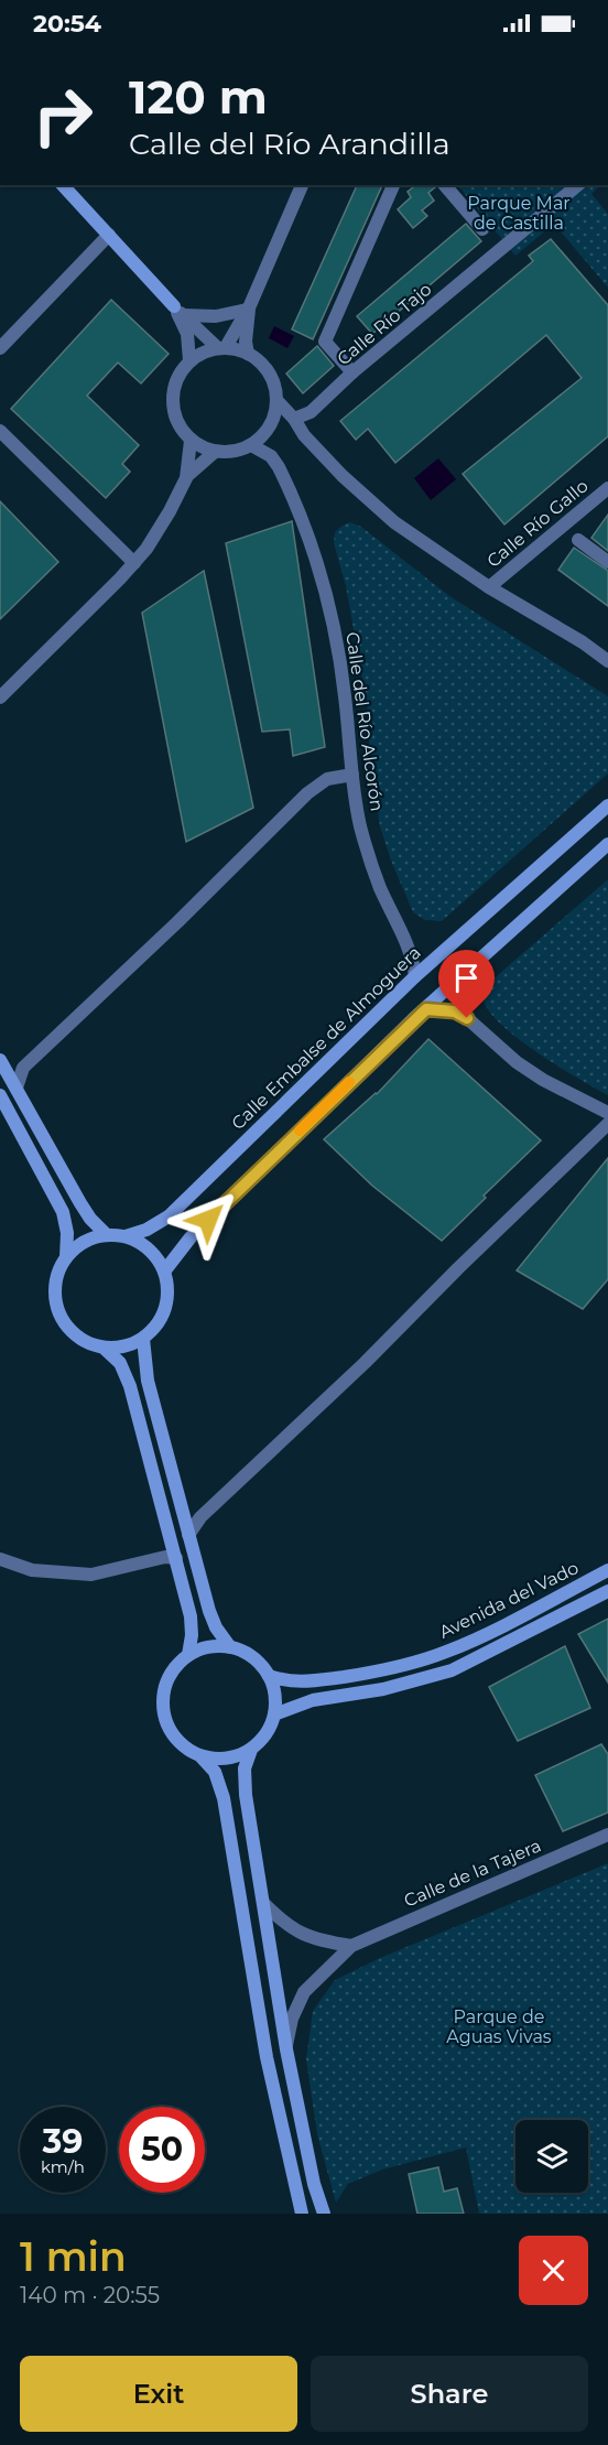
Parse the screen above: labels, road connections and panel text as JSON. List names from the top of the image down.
{
  "streets": {
    "main road": ["Calle Embalse de Almoguera", "Avenida del Vado"],
    "street": [
      "Calle Río Tajo",
      "Calle Río Gallo",
      "Calle del Río Alcorón",
      "Calle de la Tajera"
    ]
  },
  "crossings": [
    ["Calle del Río Alcorón", "Calle Embalse de Almoguera"]
  ],
  "parks": ["Parque Mar de Castilla", "Parque de Aguas Vivas"],
  "page": {
    "status": "20:54",
    "turn": ["120 m", "Calle del Río Arandilla"],
    "speed": "39 km/h",
    "limit": "50",
    "heading": ["1 min", "140 m · 20:55"],
    "buttons": ["Exit", "Share"]
  }
}
